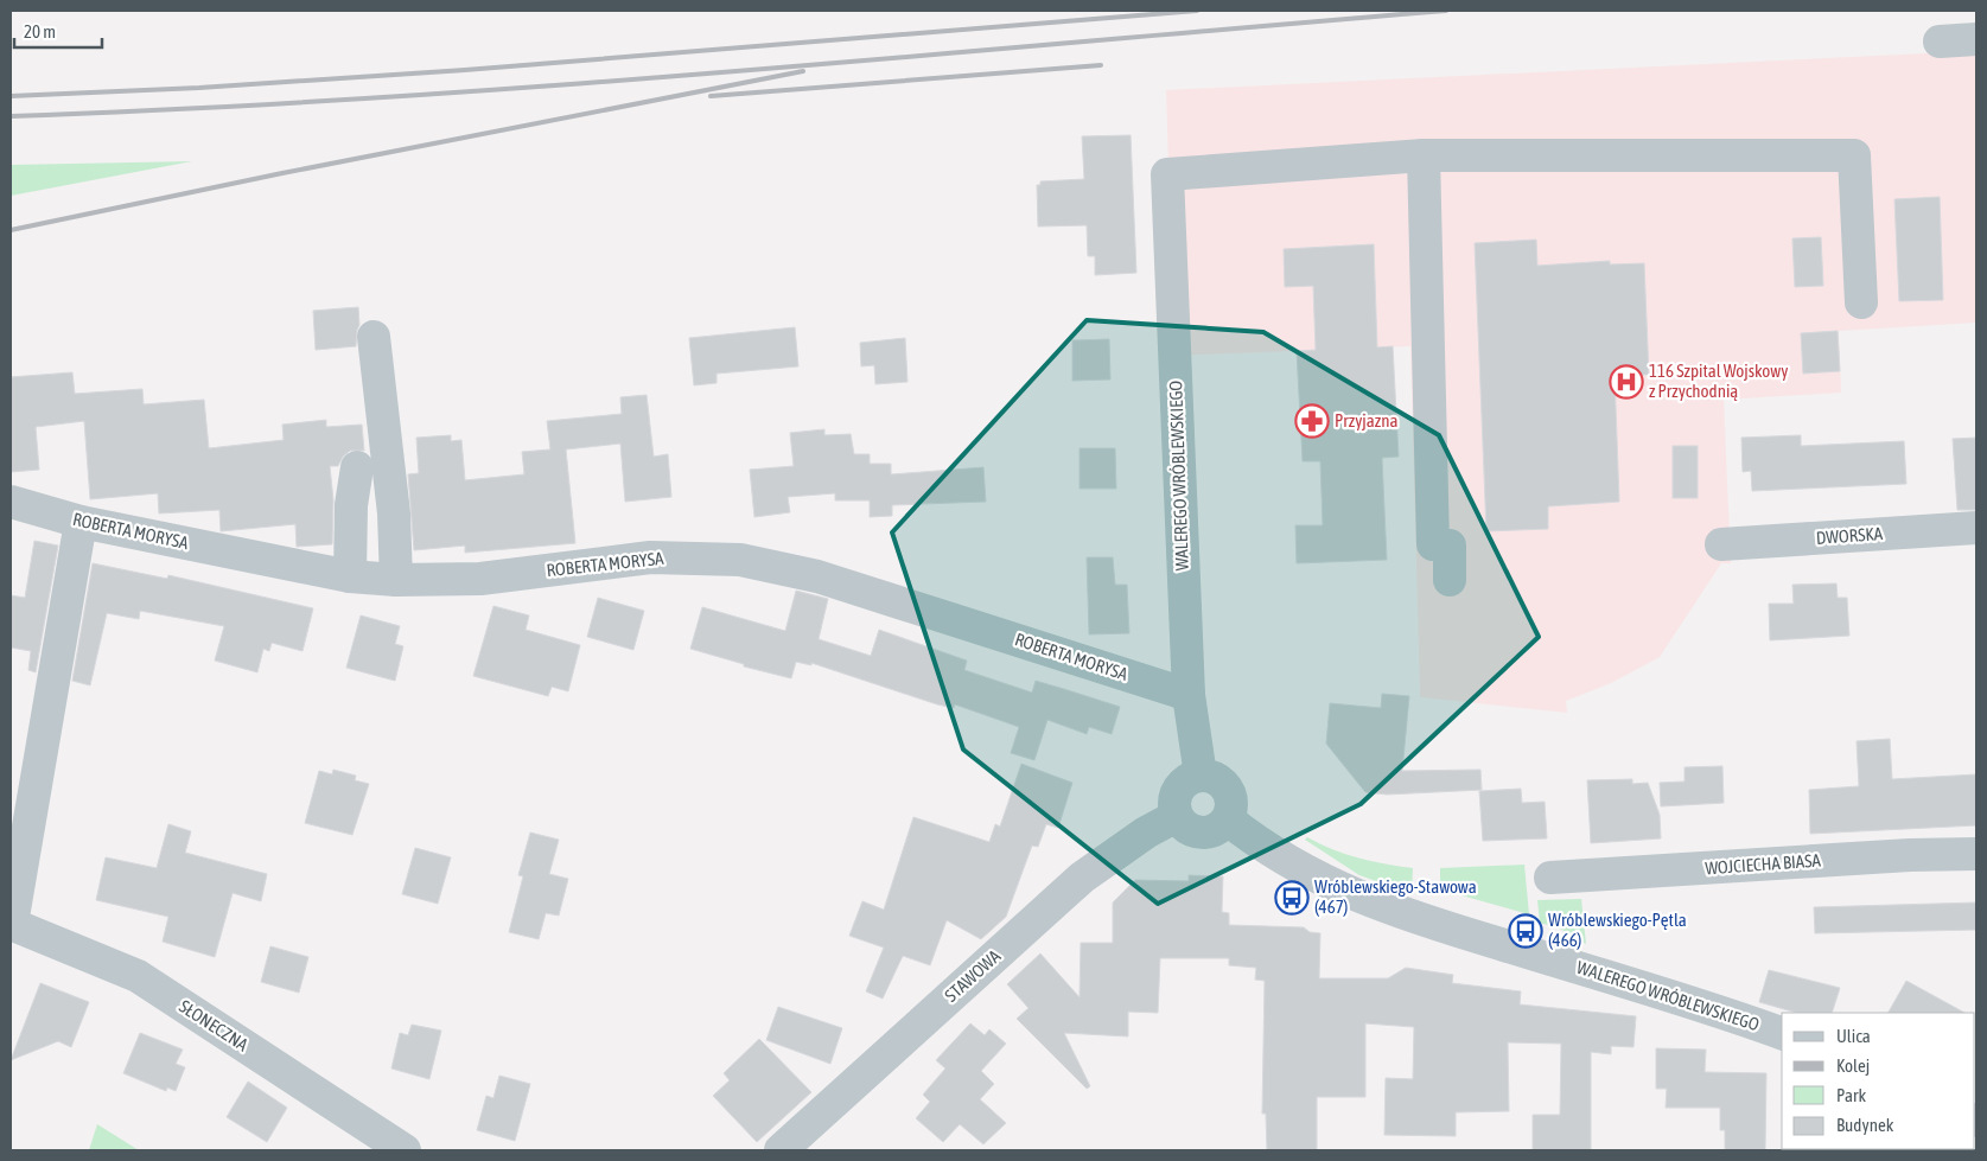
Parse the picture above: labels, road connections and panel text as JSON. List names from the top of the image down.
{
  "streets": {
    "street": [
      "WALEREGO WRÓBLEWSKIEGO",
      "ROBERTA MORYSA",
      "DWORSKA",
      "WOJCIECHA BIASA",
      "STAWOWA",
      "SŁONECZNA"
    ]
  },
  "crossings": [
    ["WALEREGO WRÓBLEWSKIEGO", "ROBERTA MORYSA"],
    ["WALEREGO WRÓBLEWSKIEGO", "STAWOWA"]
  ],
  "places": {
    "hospital": ["116 Szpital Wojskowy z Przychodnią"],
    "pharmacy": ["Przyjazna"],
    "bus stop": ["Wróblewskiego-Stawowa (467)", "Wróblewskiego-Pętla (466)"]
  },
  "legend": [
    "Ulica",
    "Kolej",
    "Park",
    "Budynek"
  ],
  "scale_bar": "20 m"
}
